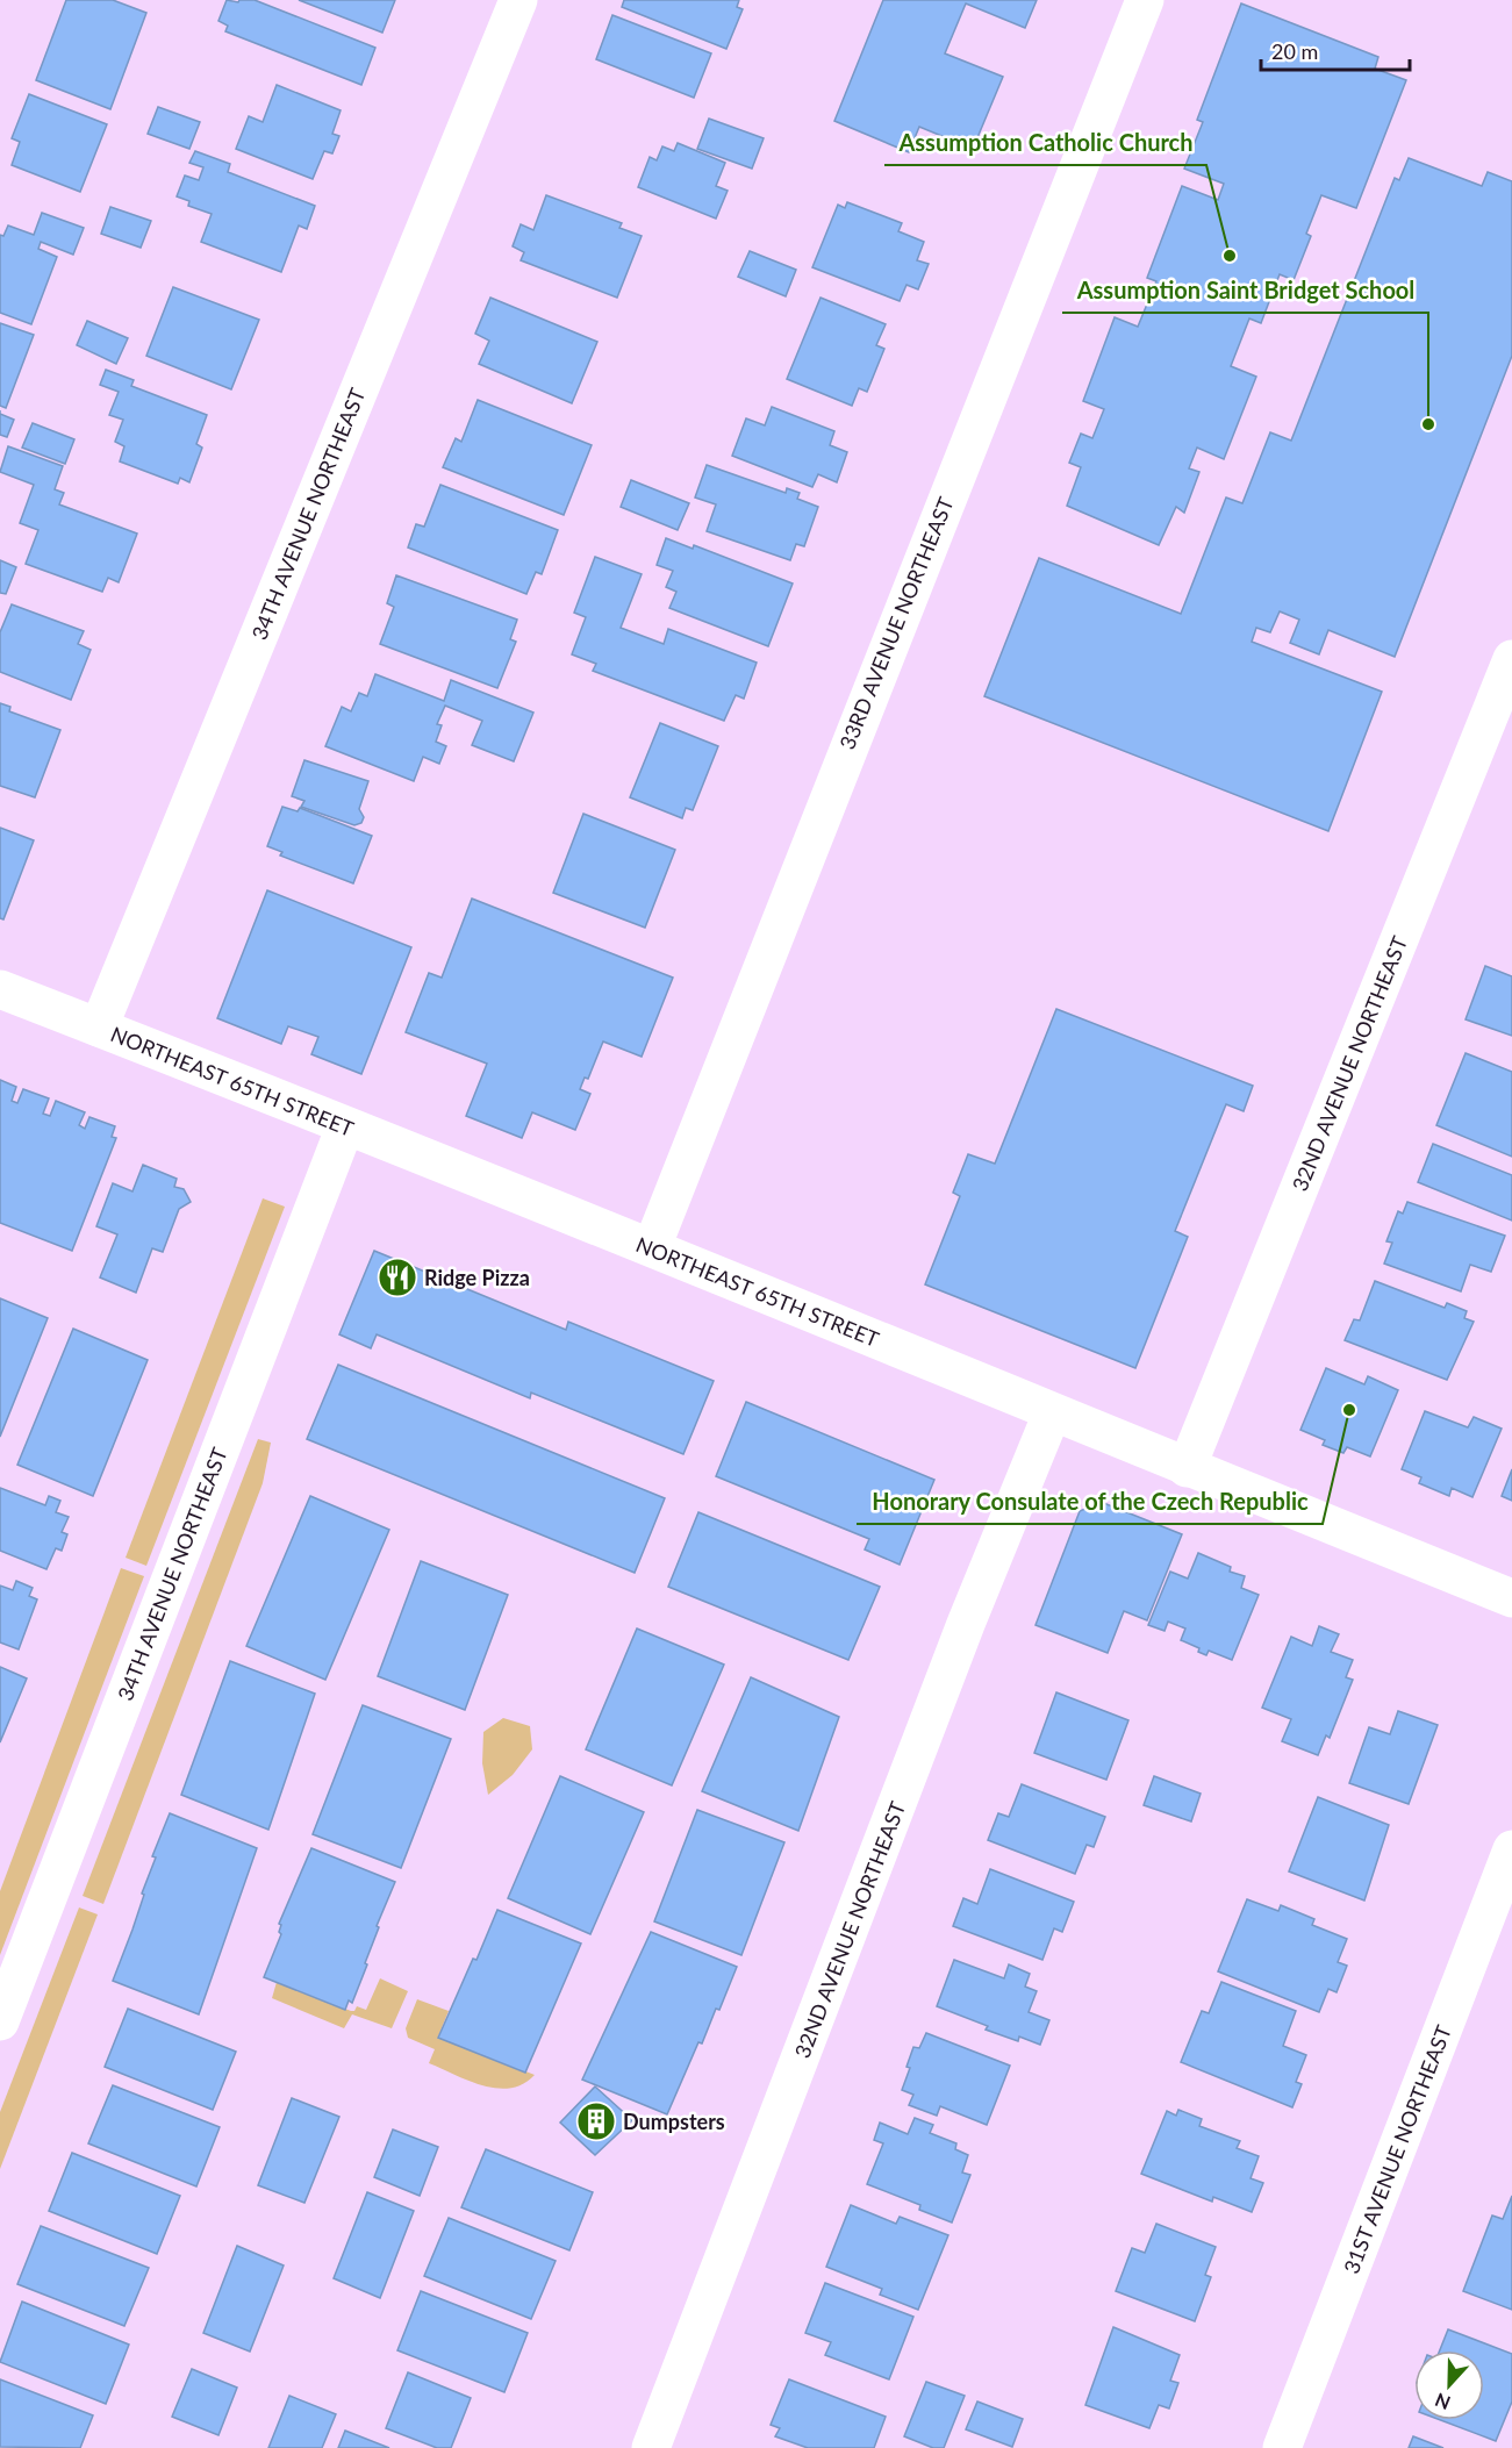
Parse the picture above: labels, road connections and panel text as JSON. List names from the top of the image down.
{
  "streets": {
    "street": [
      "34TH AVENUE NORTHEAST",
      "33RD AVENUE NORTHEAST",
      "32ND AVENUE NORTHEAST",
      "NORTHEAST 65TH STREET",
      "31ST AVENUE NORTHEAST"
    ]
  },
  "crossings": [
    ["34TH AVENUE NORTHEAST", "NORTHEAST 65TH STREET"],
    ["33RD AVENUE NORTHEAST", "NORTHEAST 65TH STREET"],
    ["32ND AVENUE NORTHEAST", "NORTHEAST 65TH STREET"]
  ],
  "places": {
    "other": ["Assumption Catholic Church", "Assumption Saint Bridget School", "Honorary Consulate of the Czech Republic"],
    "restaurant": ["Ridge Pizza"],
    "building": ["Dumpsters"]
  },
  "scale_bar": "20 m",
  "north": "bottom"
}
